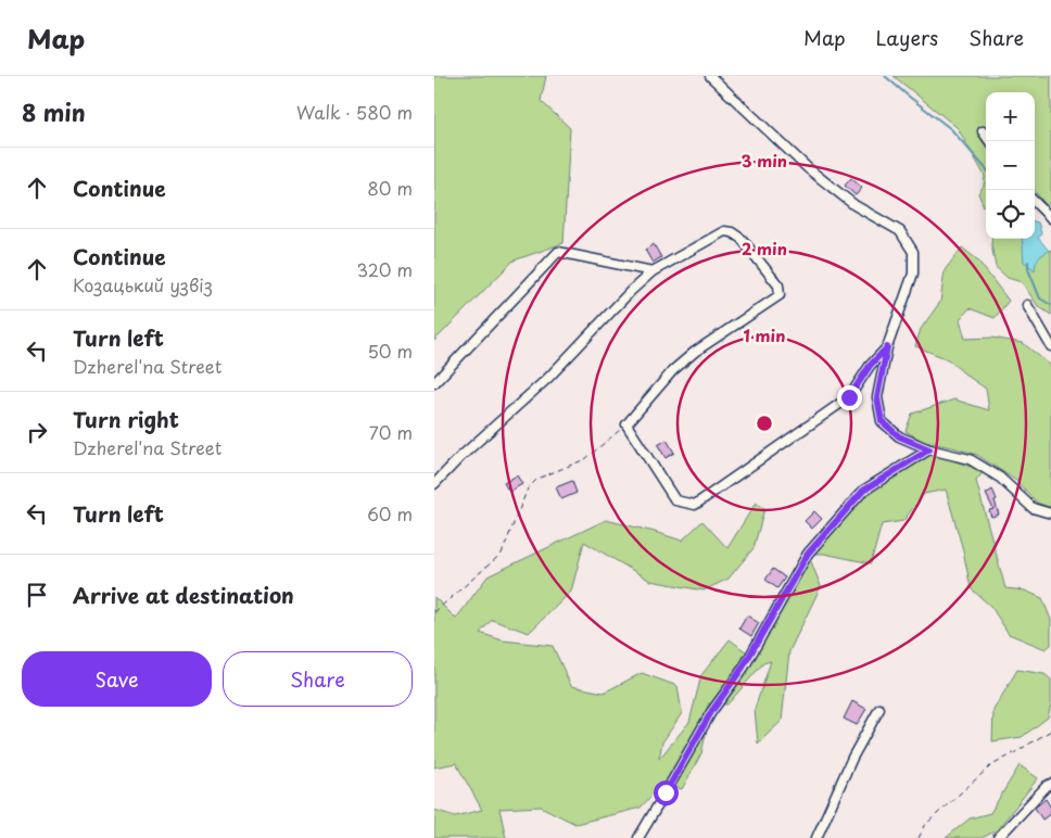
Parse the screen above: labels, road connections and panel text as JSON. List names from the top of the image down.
{
  "page": {
    "header": "Map",
    "nav": ["Map", "Layers", "Share"],
    "heading": ["8 min", "Walk · 580 m"],
    "map_buttons": ["+", "−"],
    "list": [
      ["Continue", "80 m"],
      ["Continue", "Козацький узвіз", "320 m"],
      ["Turn left", "Dzherel'na Street", "50 m"],
      ["Turn right", "Dzherel'na Street", "70 m"],
      ["Turn left", "60 m"],
      "Arrive at destination"
    ],
    "buttons": ["Save", "Share"]
  },
  "rings": ["3 min", "2 min", "1 min"]
}
